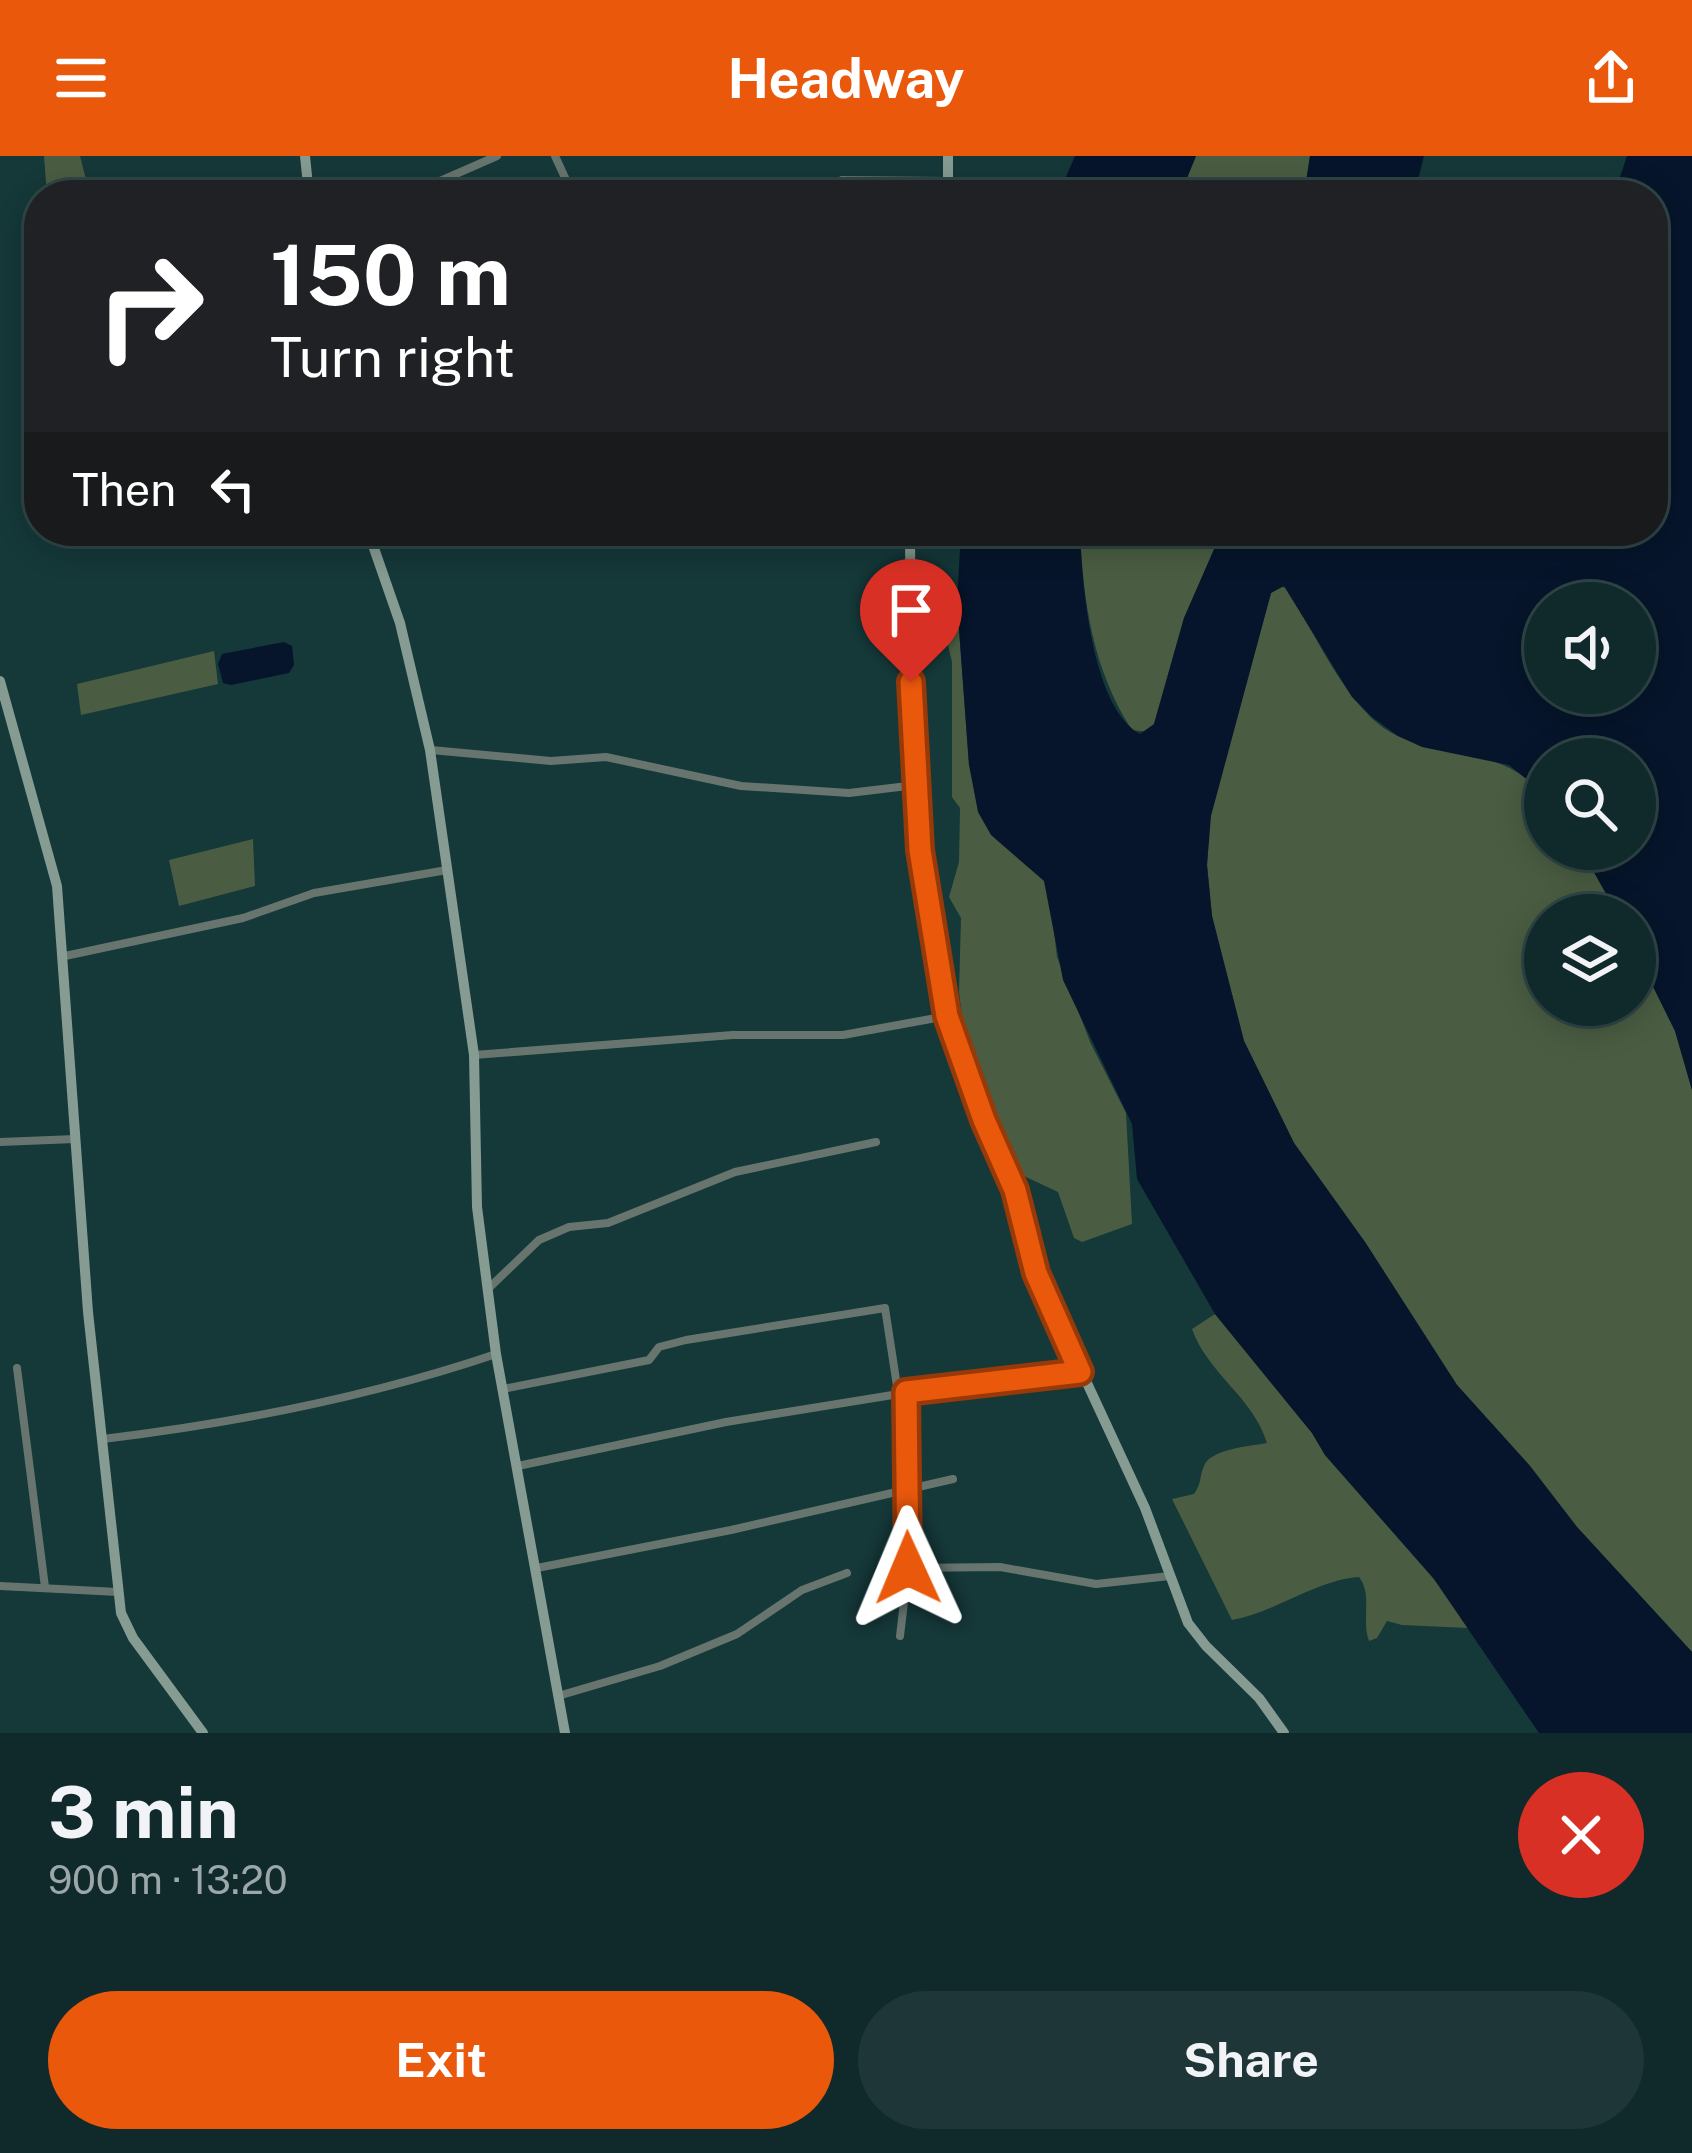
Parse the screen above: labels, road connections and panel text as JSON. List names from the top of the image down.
{
  "page": {
    "header": "Headway",
    "turn": ["150 m", "Turn right"],
    "then": "Then",
    "heading": ["3 min", "900 m · 13:20"],
    "buttons": ["Exit", "Share"]
  }
}
